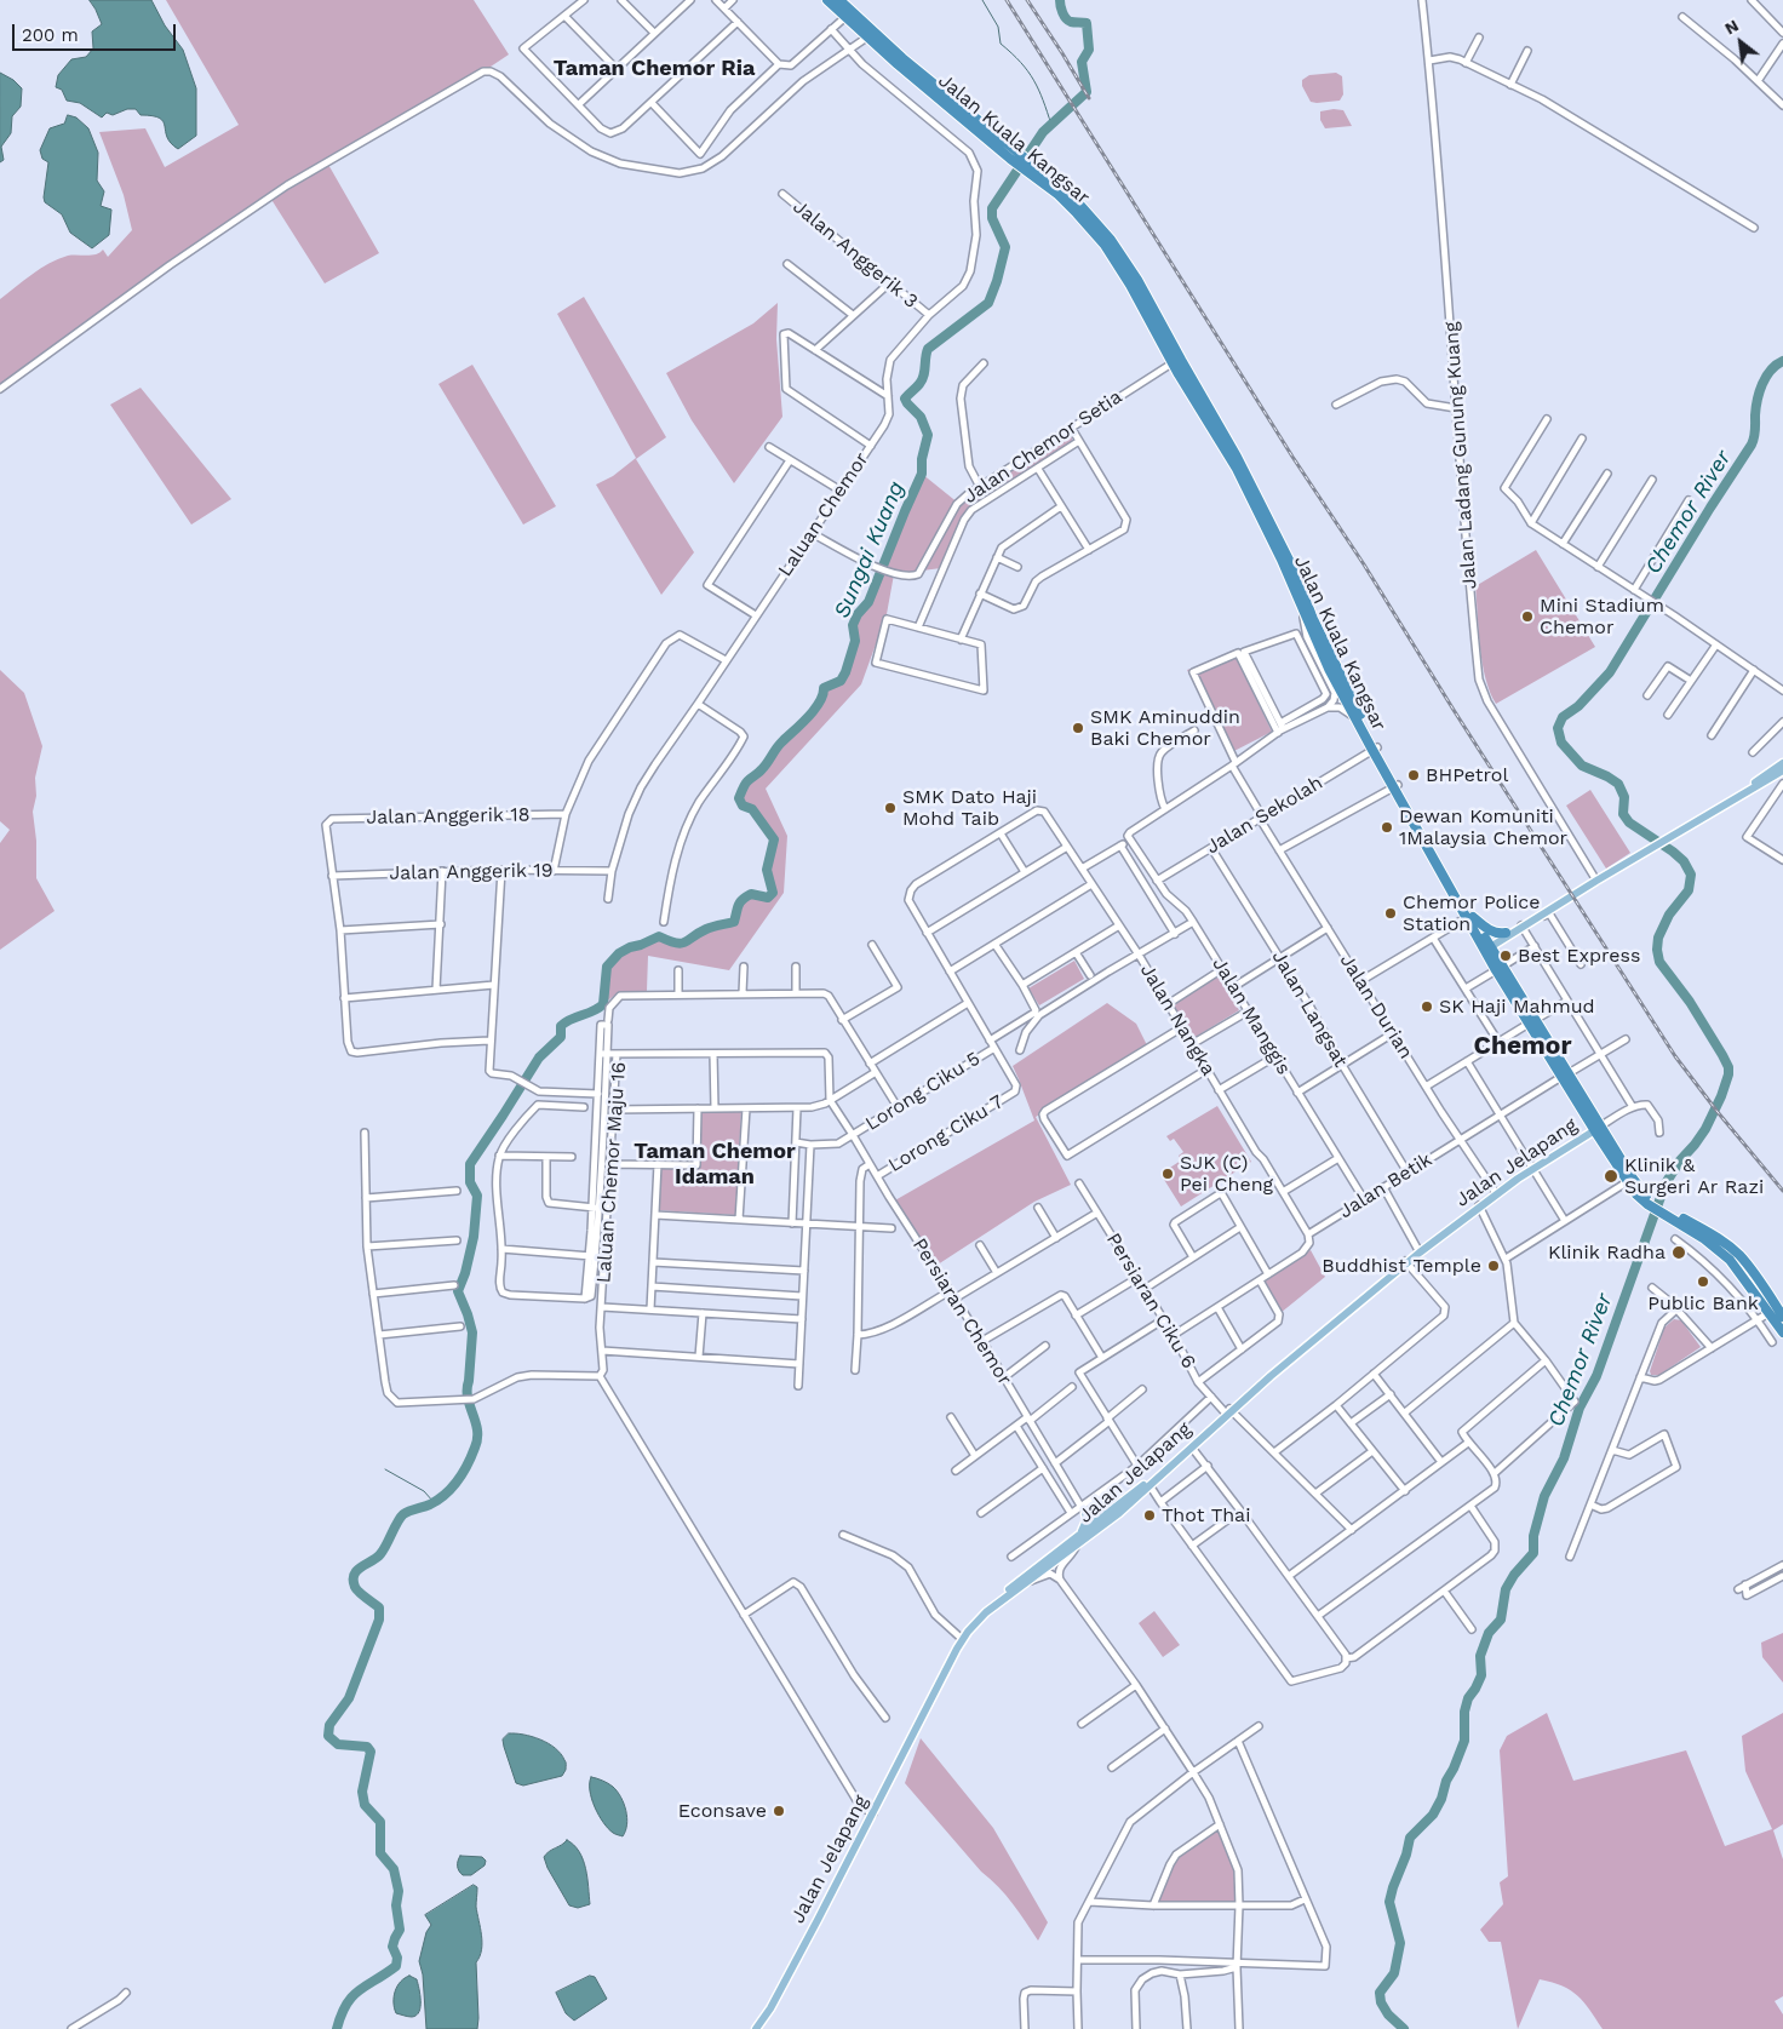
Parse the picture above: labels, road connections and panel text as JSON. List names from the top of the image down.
{
  "streets": {
    "highway": ["Jalan Kuala Kangsar"],
    "main road": ["Jalan Jelapang"],
    "street": [
      "Jalan Anggerik 3",
      "Jalan Chemor Setia",
      "Jalan Ladang Gunung Kuang",
      "Laluan Chemor",
      "Jalan Sekolah",
      "Jalan Anggerik 18",
      "Jalan Anggerik 19",
      "Jalan Durian",
      "Jalan Langsat",
      "Jalan Manggis",
      "Jalan Nangka",
      "Lorong Ciku 5",
      "Lorong Ciku 7",
      "Laluan Chemor Maju 16",
      "Jalan Betik",
      "Persiaran Ciku 6",
      "Persiaran Chemor"
    ]
  },
  "crossings": [
    ["Jalan Kuala Kangsar", "Jalan Chemor Setia"],
    ["Jalan Kuala Kangsar", "Jalan Sekolah"],
    ["Jalan Kuala Kangsar", "Jalan Jelapang"],
    ["Jalan Kuala Kangsar", "Jalan Betik"],
    ["Jalan Anggerik 3", "Laluan Chemor"],
    ["Jalan Chemor Setia", "Laluan Chemor"],
    ["Laluan Chemor", "Jalan Anggerik 19"],
    ["Jalan Sekolah", "Jalan Durian"],
    ["Jalan Sekolah", "Jalan Langsat"],
    ["Jalan Sekolah", "Jalan Manggis"],
    ["Jalan Anggerik 18", "Jalan Anggerik 19"],
    ["Jalan Durian", "Jalan Jelapang"],
    ["Jalan Durian", "Jalan Betik"],
    ["Jalan Langsat", "Jalan Betik"],
    ["Jalan Manggis", "Jalan Betik"],
    ["Jalan Nangka", "Jalan Betik"],
    ["Lorong Ciku 5", "Lorong Ciku 7"],
    ["Lorong Ciku 5", "Persiaran Chemor"],
    ["Lorong Ciku 7", "Persiaran Chemor"],
    ["Jalan Jelapang", "Persiaran Ciku 6"],
    ["Jalan Jelapang", "Persiaran Chemor"],
    ["Laluan Chemor Maju 16", "Persiaran Chemor"]
  ],
  "districts": ["Taman Chemor Ria", "Chemor", "Taman Chemor Idaman"],
  "water": ["Chemor River", "Sungai Kuang"],
  "places": [
    "Mini Stadium Chemor",
    "SMK Aminuddin Baki Chemor",
    "BHPetrol",
    "SMK Dato Haji Mohd Taib",
    "Dewan Komuniti 1Malaysia Chemor",
    "Chemor Police Station",
    "Best Express",
    "SK Haji Mahmud",
    "SJK (C) Pei Cheng",
    "Klinik & Surgeri Ar Razi",
    "Klinik Radha",
    "Buddhist Temple",
    "Public Bank",
    "Thot Thai",
    "Econsave"
  ],
  "scale_bar": "200 m",
  "north": "top left"
}
